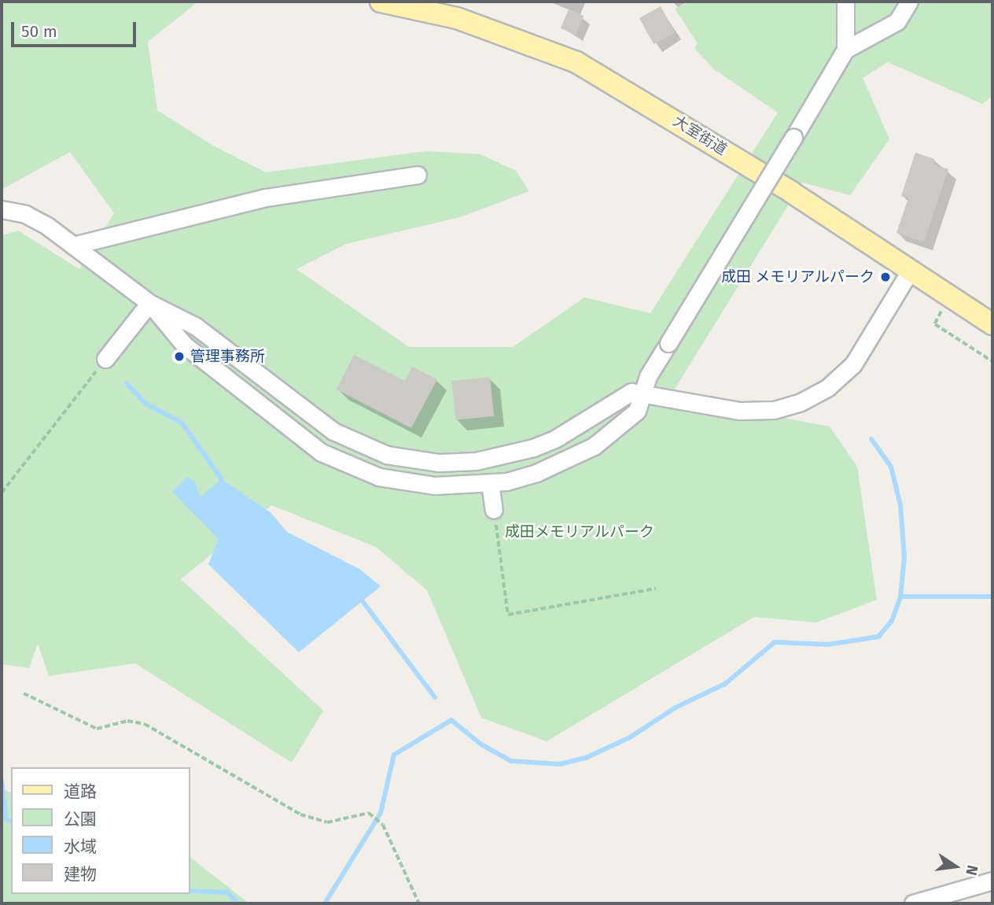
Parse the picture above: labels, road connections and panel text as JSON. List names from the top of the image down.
{
  "streets": {
    "main road": ["大室街道"]
  },
  "parks": ["成田メモリアルパーク"],
  "places": ["成田 メモリアルパーク", "管理事務所"],
  "legend": [
    "道路",
    "公園",
    "水域",
    "建物"
  ],
  "scale_bar": "50 m",
  "north": "right"
}
